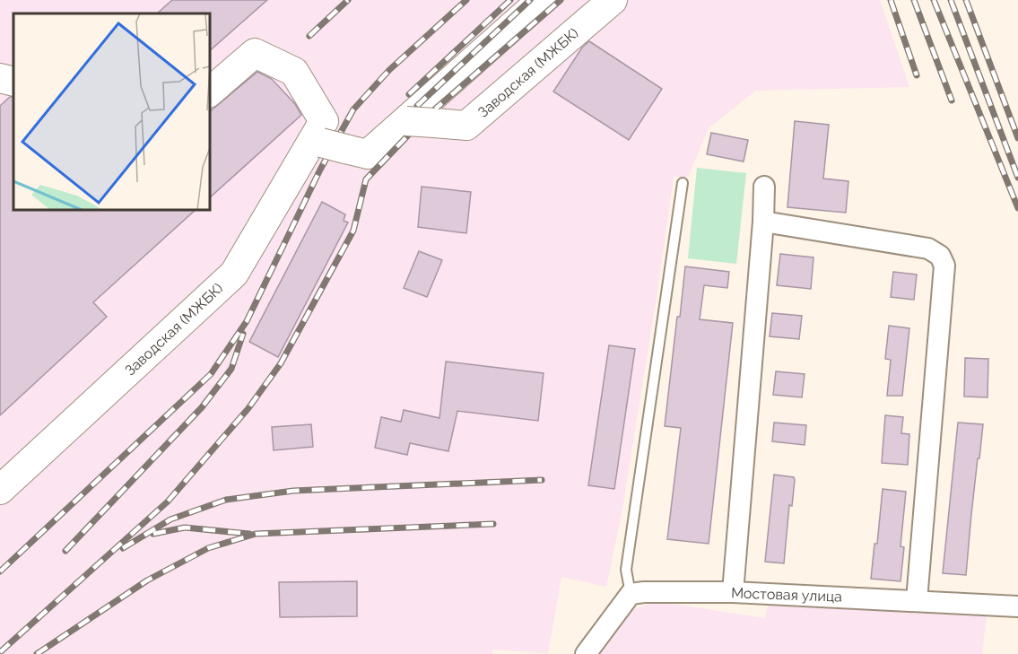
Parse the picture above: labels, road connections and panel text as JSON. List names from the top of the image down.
{
  "streets": {
    "street": ["Заводская (МЖБК)", "Мостовая улица"]
  }
}
